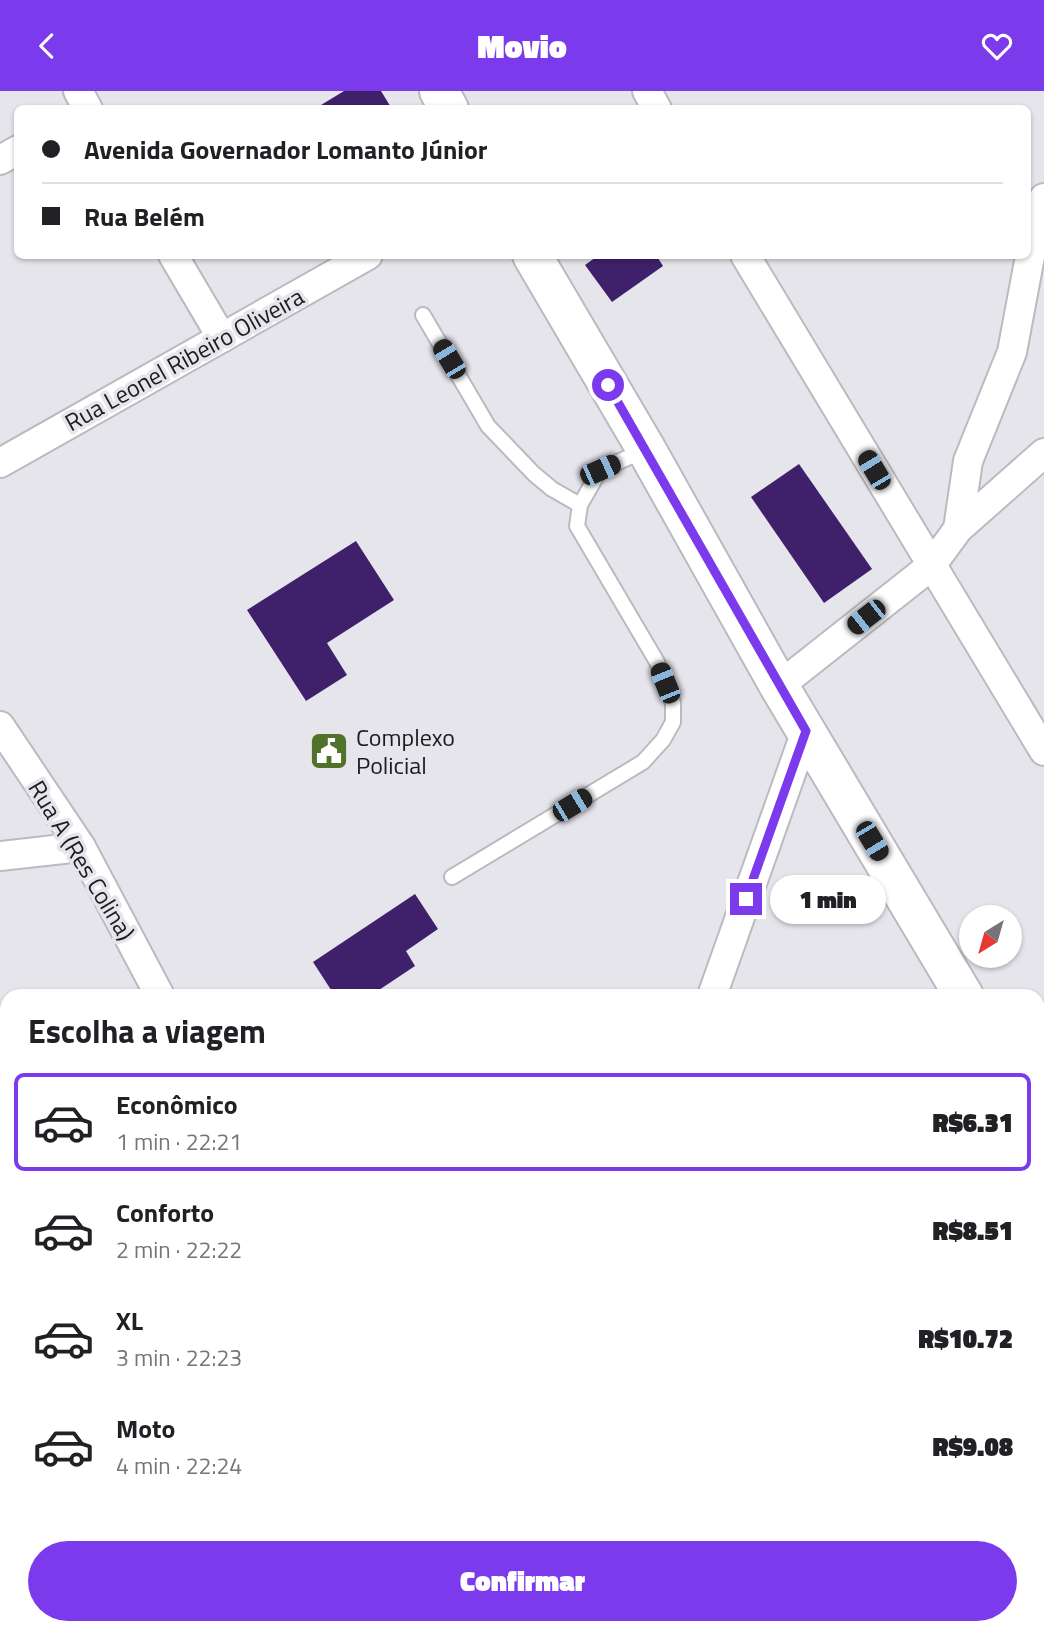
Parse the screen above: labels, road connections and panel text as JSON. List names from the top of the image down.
{
  "streets": {
    "street": ["Rua Leonel Ribeiro Oliveira", "Rua A (Res Colina)"]
  },
  "places": {
    "public building": ["Complexo Policial"]
  },
  "north": "bottom left",
  "page": {
    "header": "Movio",
    "banner": ["Avenida Governador Lomanto Júnior", "Rua Belém"],
    "bubble": "1 min",
    "heading": "Escolha a viagem",
    "list": [
      {
        "name": "Econômico",
        "note": "1 min · 22:21",
        "value": "R$6.31"
      },
      {
        "name": "Conforto",
        "note": "2 min · 22:22",
        "value": "R$8.51"
      },
      {
        "name": "XL",
        "note": "3 min · 22:23",
        "value": "R$10.72"
      },
      {
        "name": "Moto",
        "note": "4 min · 22:24",
        "value": "R$9.08"
      }
    ],
    "buttons": "Confirmar"
  }
}
